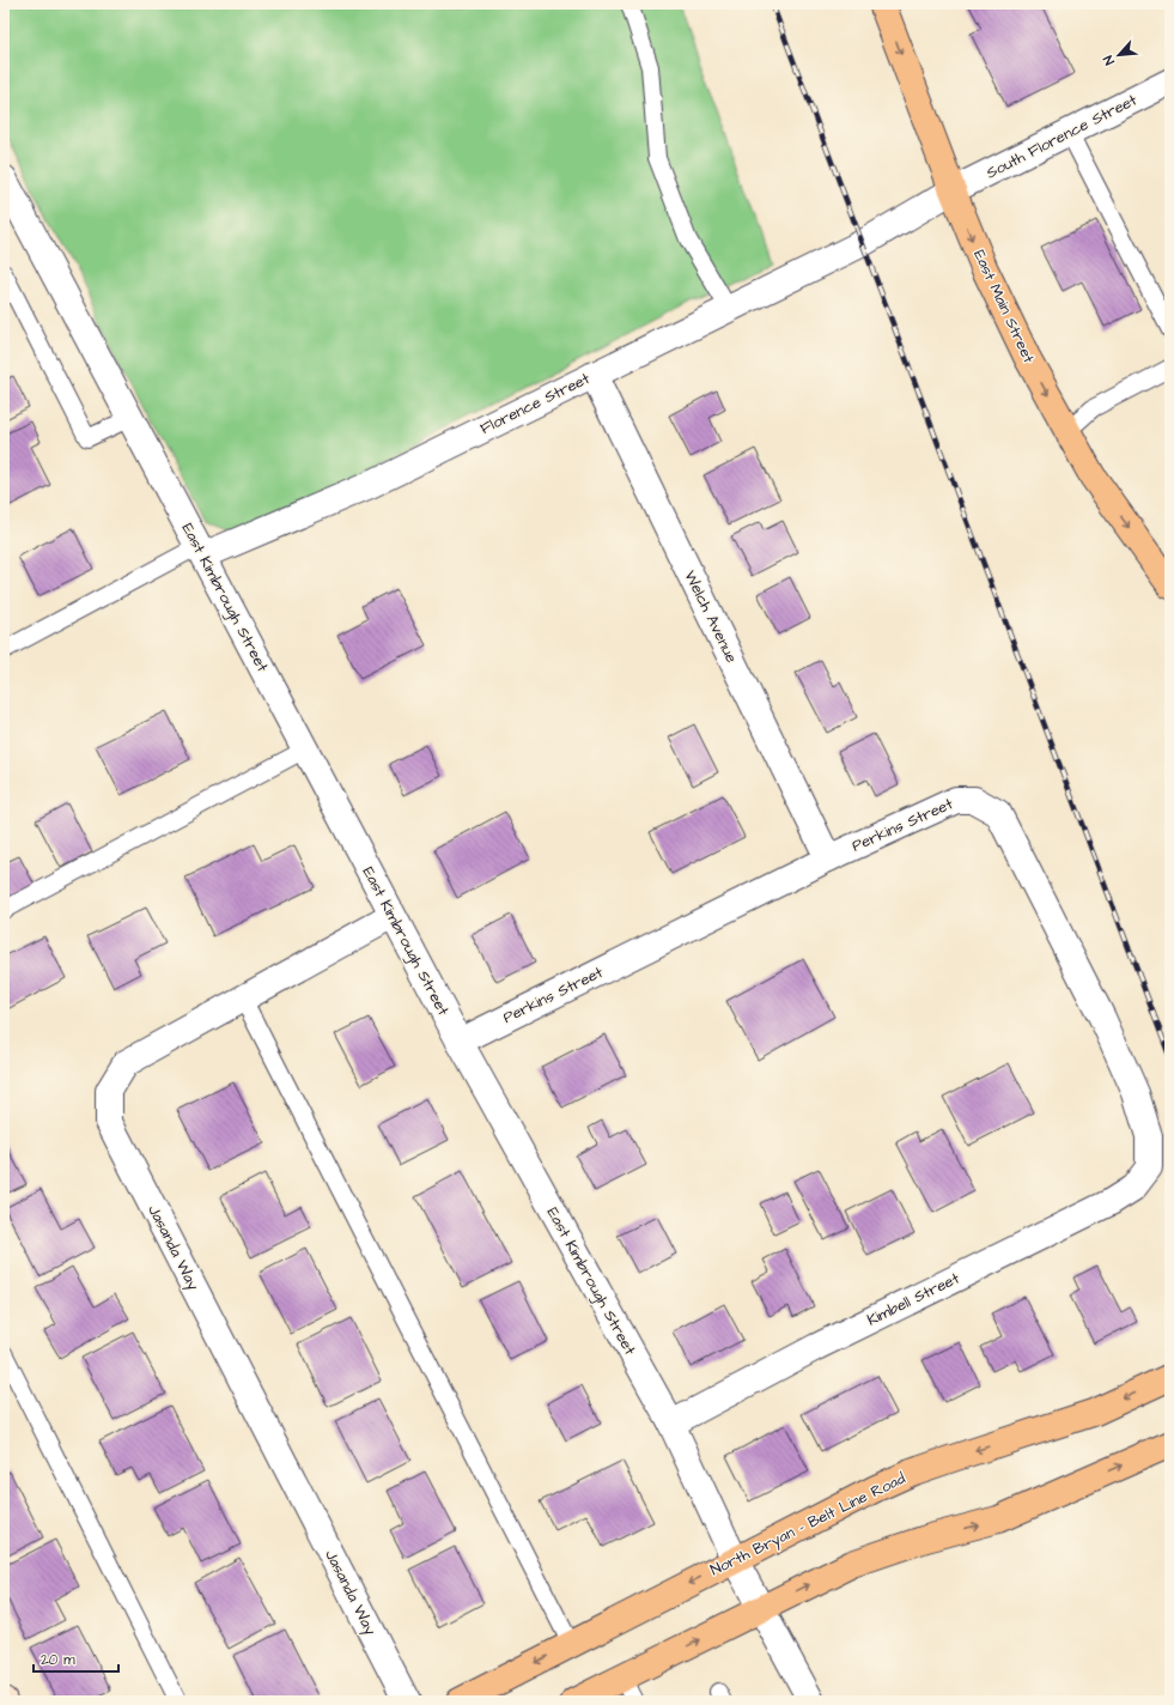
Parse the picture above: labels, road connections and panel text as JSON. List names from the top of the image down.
{
  "streets": {
    "main road": ["East Main Street", "North Bryan - Belt Line Road"],
    "street": [
      "South Florence Street",
      "Florence Street",
      "East Kimbrough Street",
      "Welch Avenue",
      "Perkins Street",
      "Jasanda Way",
      "Kimbell Street"
    ]
  },
  "crossings": [
    ["South Florence Street", "East Main Street"],
    ["South Florence Street", "Florence Street"],
    ["Florence Street", "East Kimbrough Street"],
    ["Florence Street", "Welch Avenue"],
    ["East Kimbrough Street", "Perkins Street"],
    ["East Kimbrough Street", "Jasanda Way"],
    ["East Kimbrough Street", "Kimbell Street"],
    ["East Kimbrough Street", "North Bryan - Belt Line Road"],
    ["Welch Avenue", "Perkins Street"],
    ["Perkins Street", "Kimbell Street"]
  ],
  "one_way": ["East Main Street"],
  "scale_bar": "20 m",
  "north": "bottom left"
}
